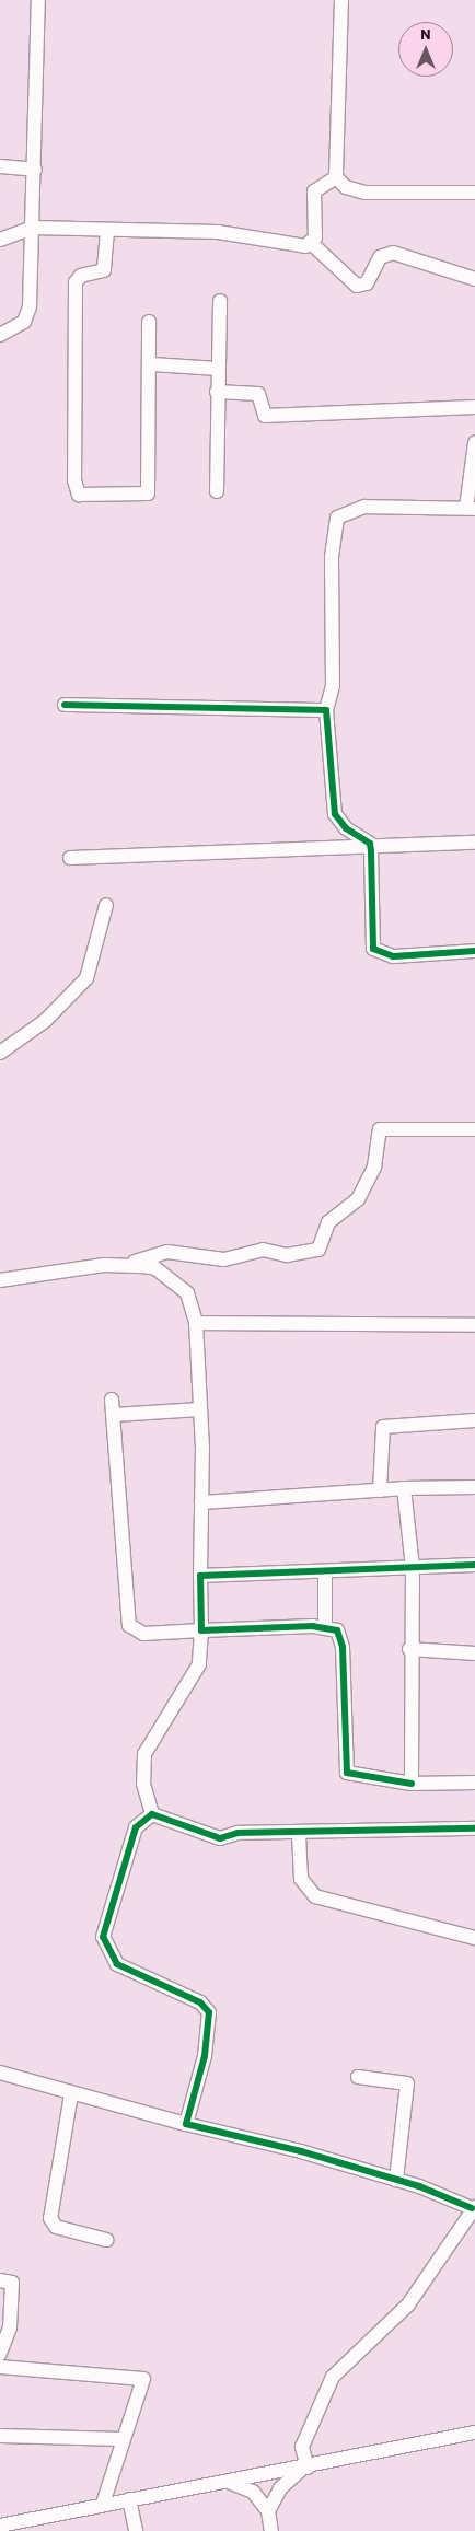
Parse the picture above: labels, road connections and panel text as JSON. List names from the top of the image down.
{
  "north": "top"
}
